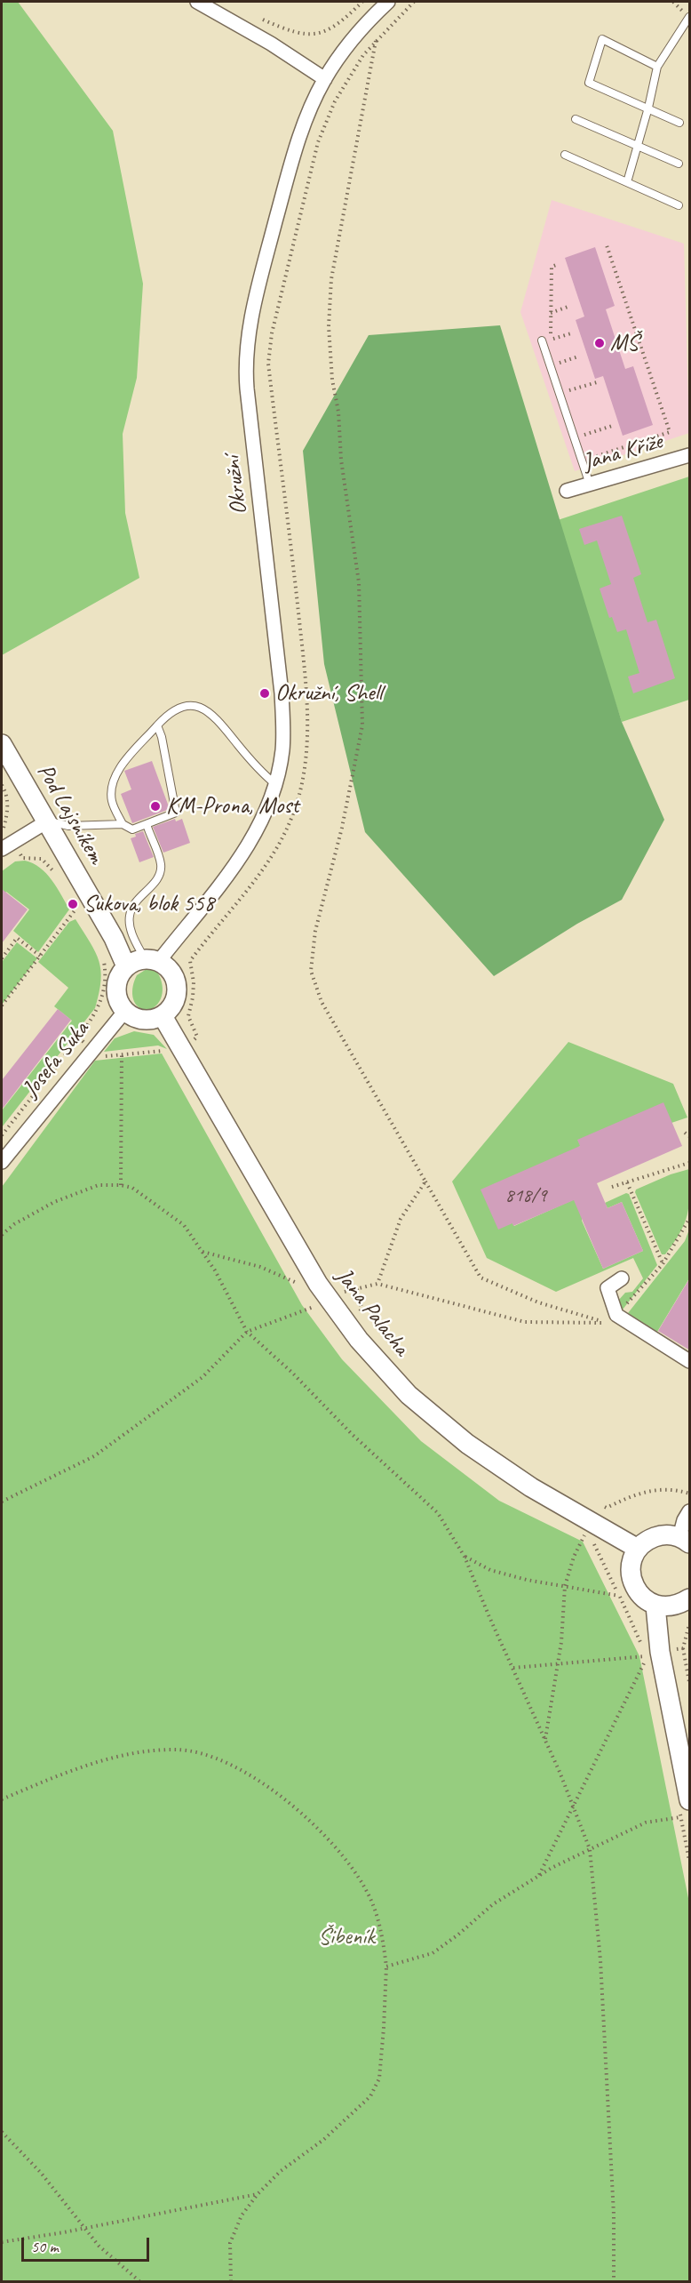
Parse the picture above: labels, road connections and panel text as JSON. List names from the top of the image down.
{
  "streets": {
    "street": [
      "Jana Kříže",
      "Okružní",
      "Pod Lajsníkem",
      "Josefa Suka",
      "Jana Palacha"
    ]
  },
  "crossings": [
    ["Okružní", "Pod Lajsníkem"],
    ["Okružní", "Josefa Suka"],
    ["Okružní", "Jana Palacha"],
    ["Pod Lajsníkem", "Josefa Suka"],
    ["Pod Lajsníkem", "Jana Palacha"],
    ["Josefa Suka", "Jana Palacha"]
  ],
  "parks": ["Šibeník"],
  "places": [
    "MŠ",
    "Okružní, Shell",
    "KM-Prona, Most",
    "Sukova, blok 558"
  ],
  "house_numbers": ["818/9"],
  "scale_bar": "50 m"
}
